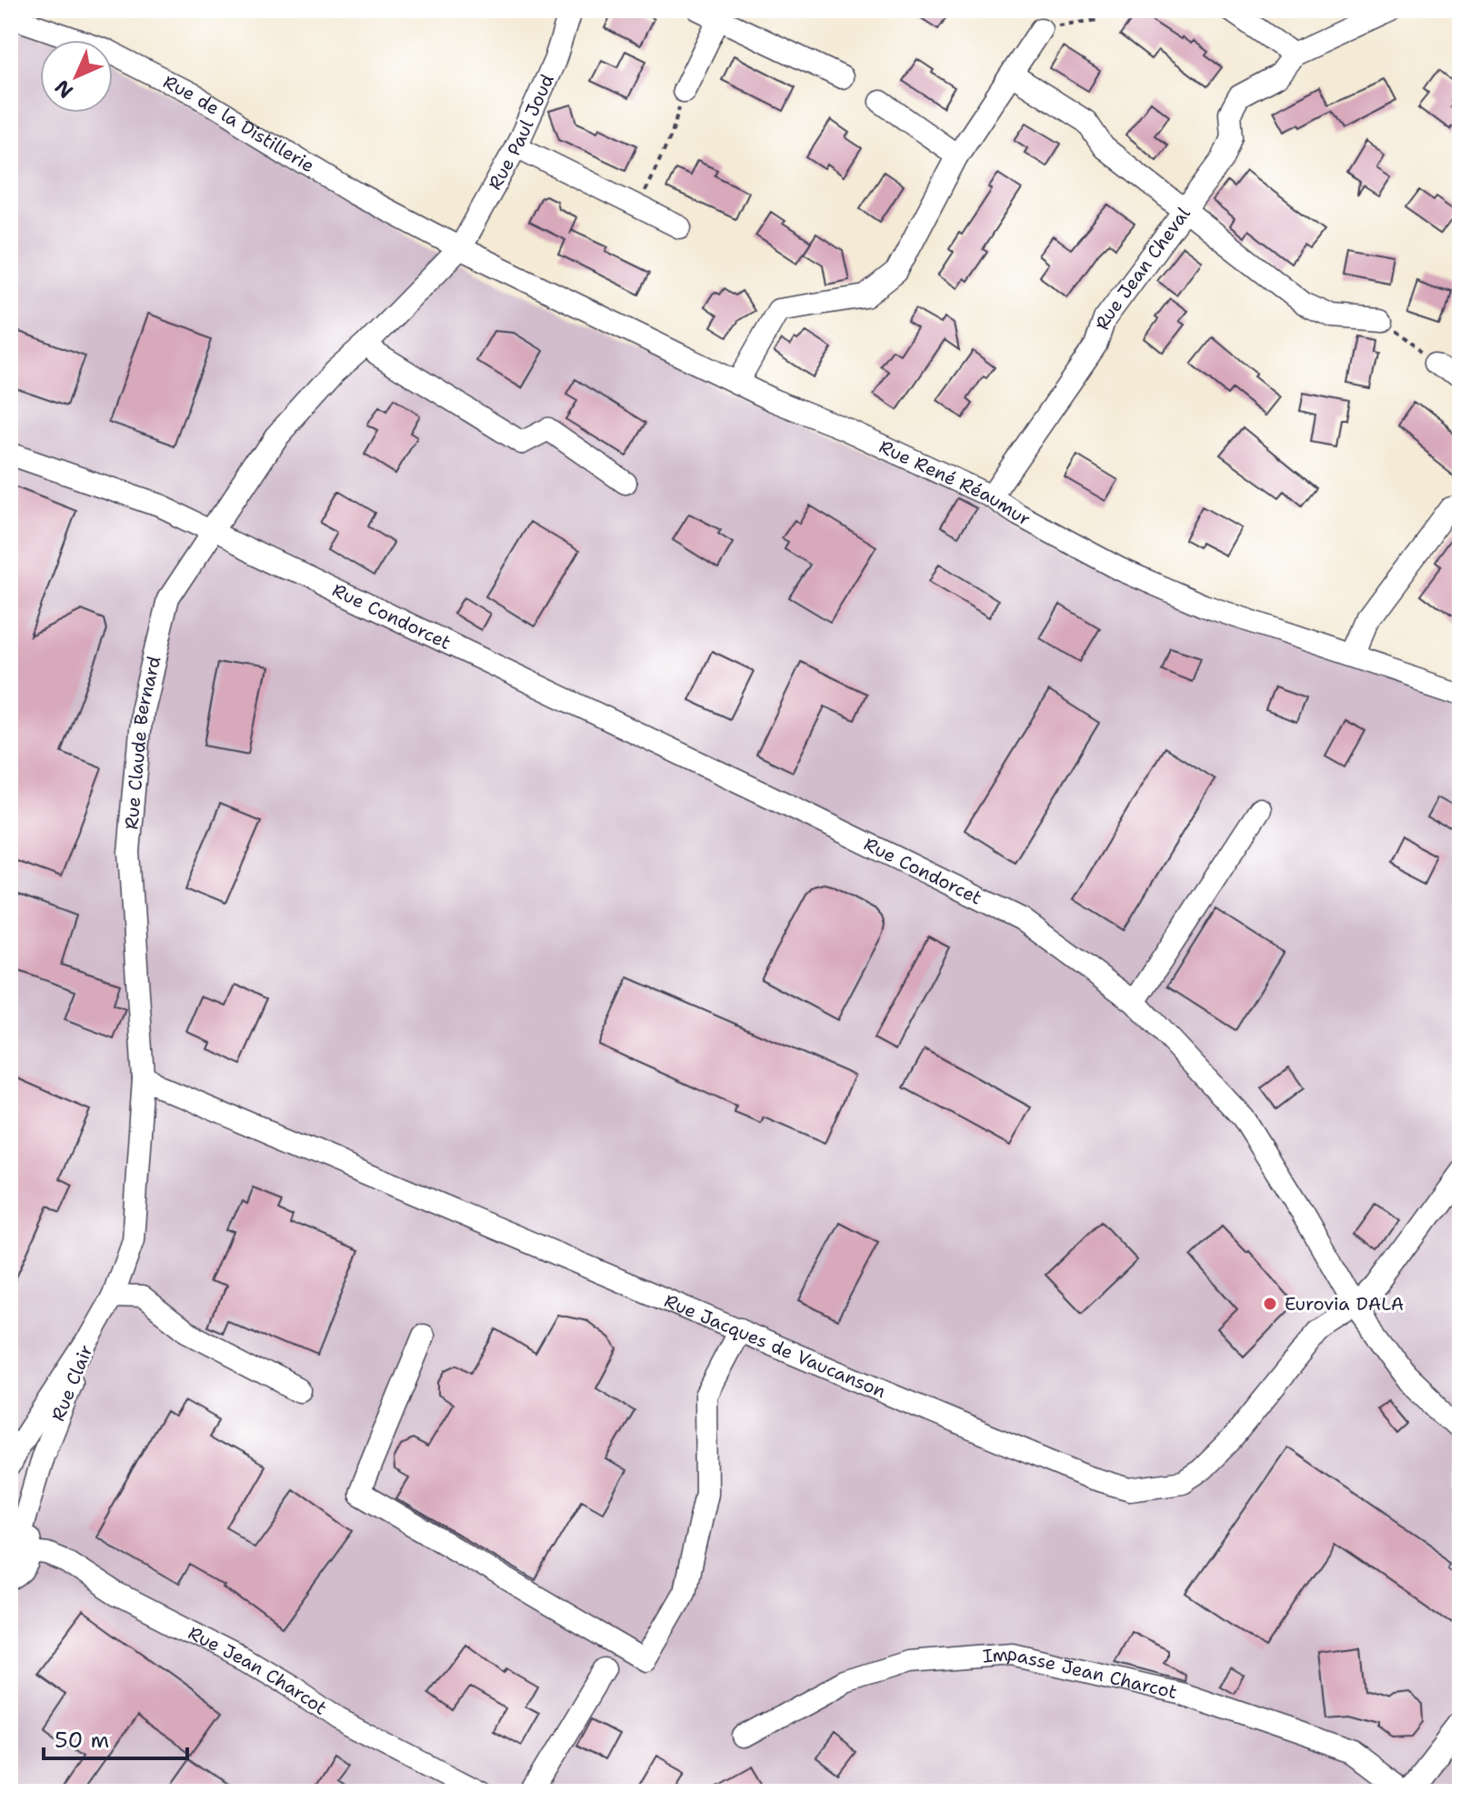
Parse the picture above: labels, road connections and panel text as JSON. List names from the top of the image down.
{
  "streets": {
    "street": [
      "Rue de la Distillerie",
      "Rue Paul Joud",
      "Rue Jean Cheval",
      "Rue René Réaumur",
      "Rue Condorcet",
      "Rue Claude Bernard",
      "Rue Jacques de Vaucanson",
      "Rue Clair",
      "Rue Jean Charcot",
      "Impasse Jean Charcot"
    ]
  },
  "crossings": [
    ["Rue de la Distillerie", "Rue Paul Joud"],
    ["Rue de la Distillerie", "Rue René Réaumur"],
    ["Rue de la Distillerie", "Rue Claude Bernard"],
    ["Rue Paul Joud", "Rue René Réaumur"],
    ["Rue Paul Joud", "Rue Claude Bernard"],
    ["Rue Jean Cheval", "Rue René Réaumur"],
    ["Rue René Réaumur", "Rue Claude Bernard"],
    ["Rue Condorcet", "Rue Claude Bernard"],
    ["Rue Condorcet", "Rue Jacques de Vaucanson"],
    ["Rue Claude Bernard", "Rue Jacques de Vaucanson"],
    ["Rue Claude Bernard", "Rue Clair"]
  ],
  "places": ["Eurovia DALA"],
  "scale_bar": "50 m",
  "north": "bottom left"
}
